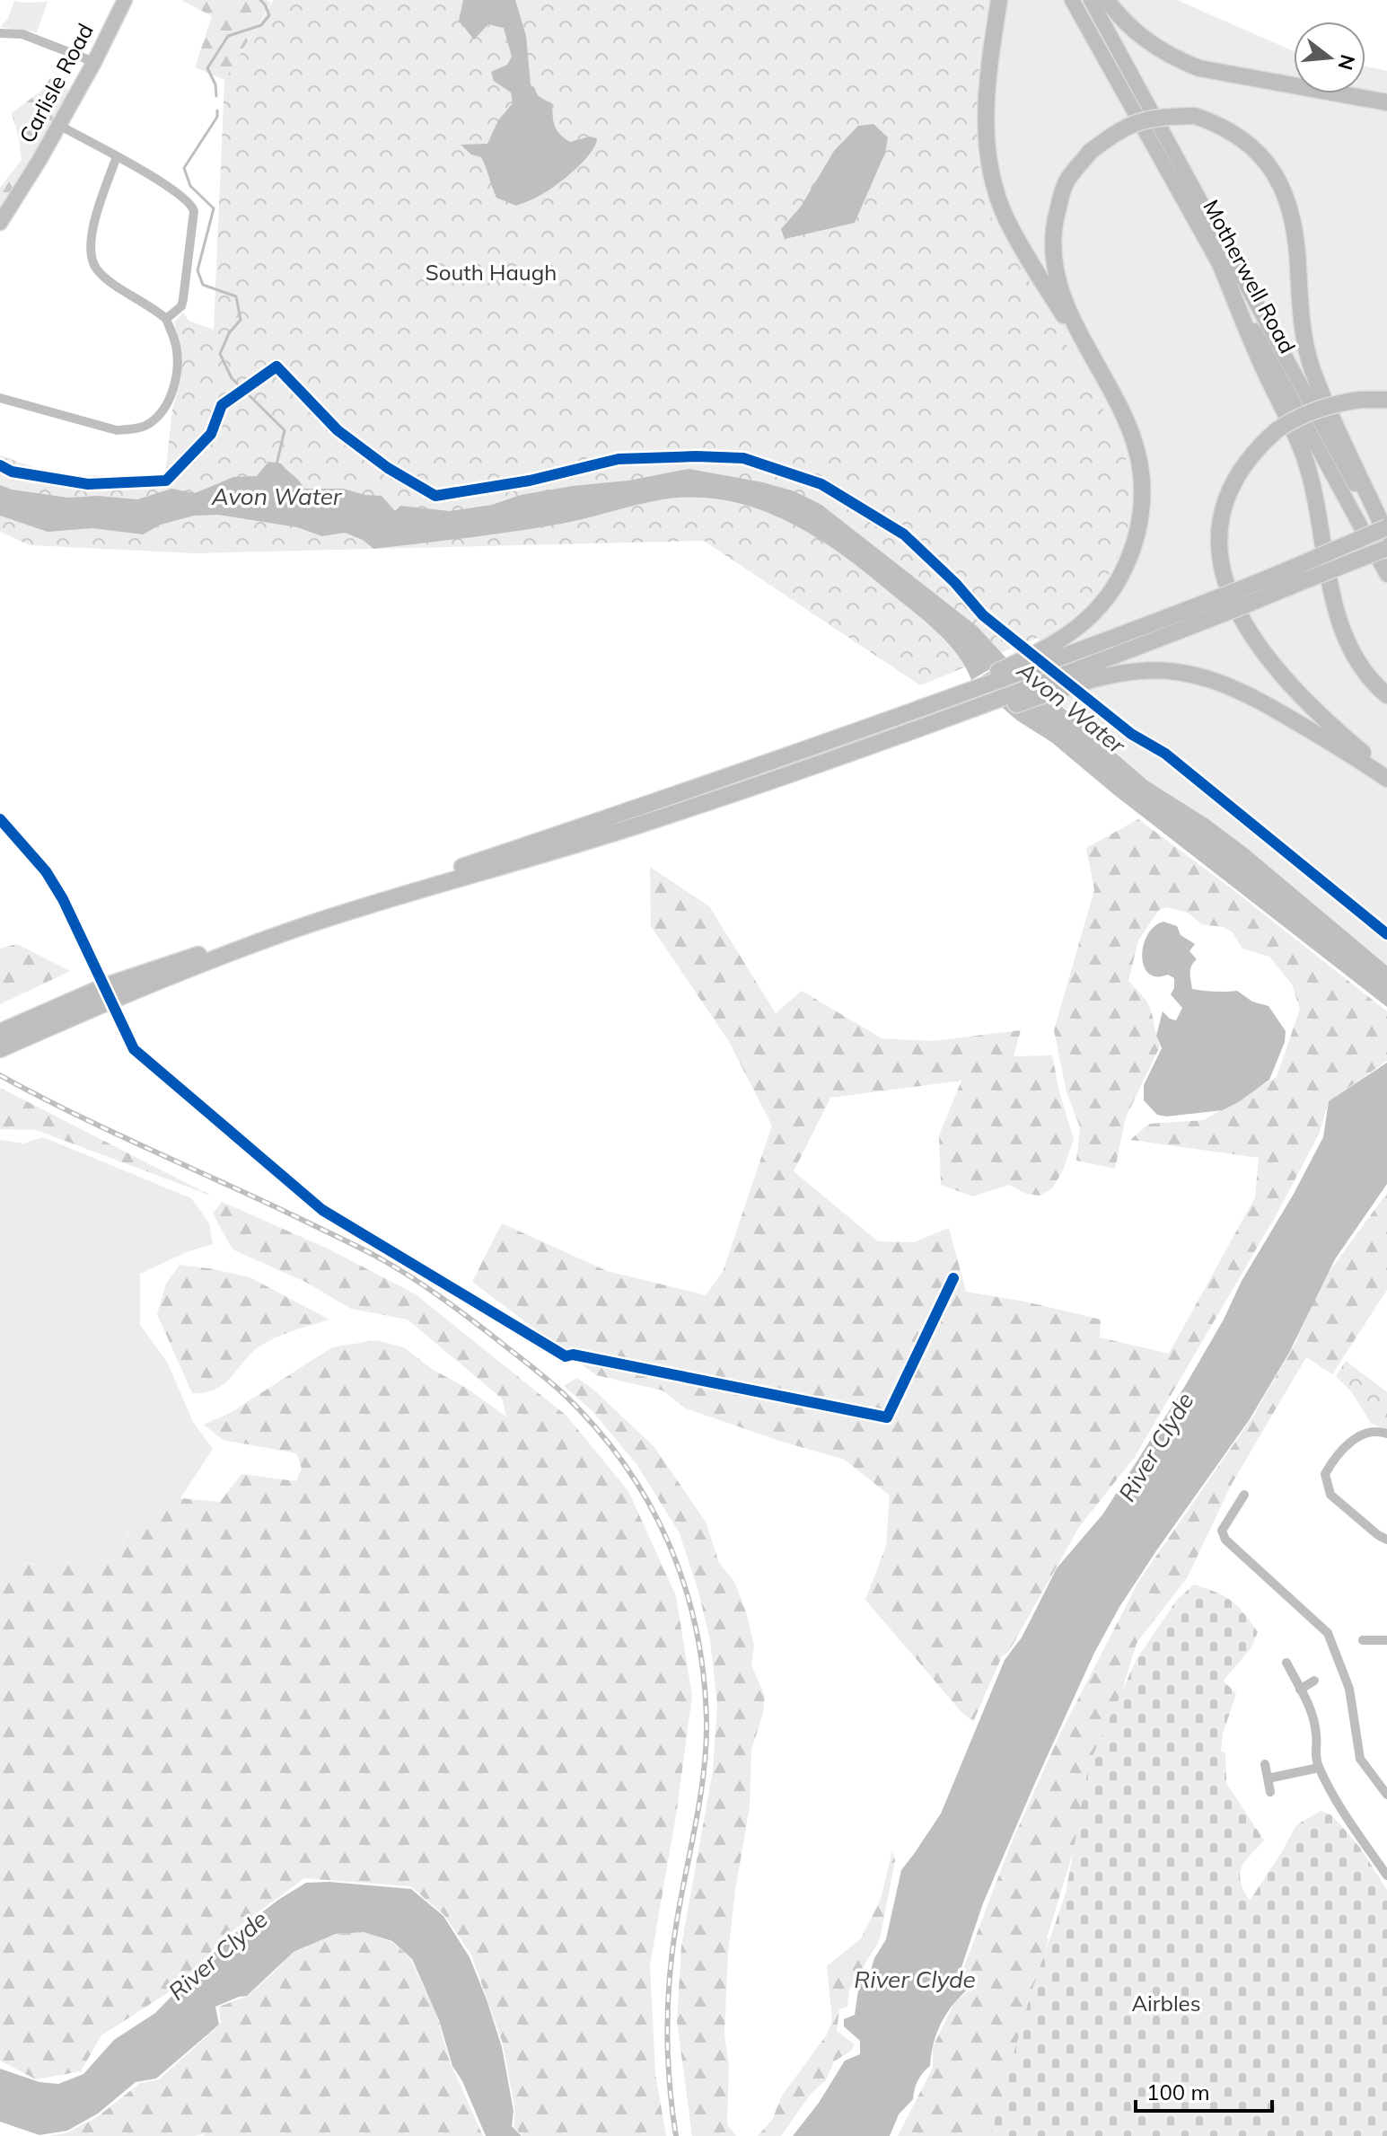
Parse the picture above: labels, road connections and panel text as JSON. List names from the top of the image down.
{
  "streets": {
    "main road": ["Carlisle Road", "Motherwell Road"]
  },
  "water": ["Avon Water", "River Clyde"],
  "parks": ["South Haugh", "Airbles"],
  "scale_bar": "100 m",
  "north": "right"
}
